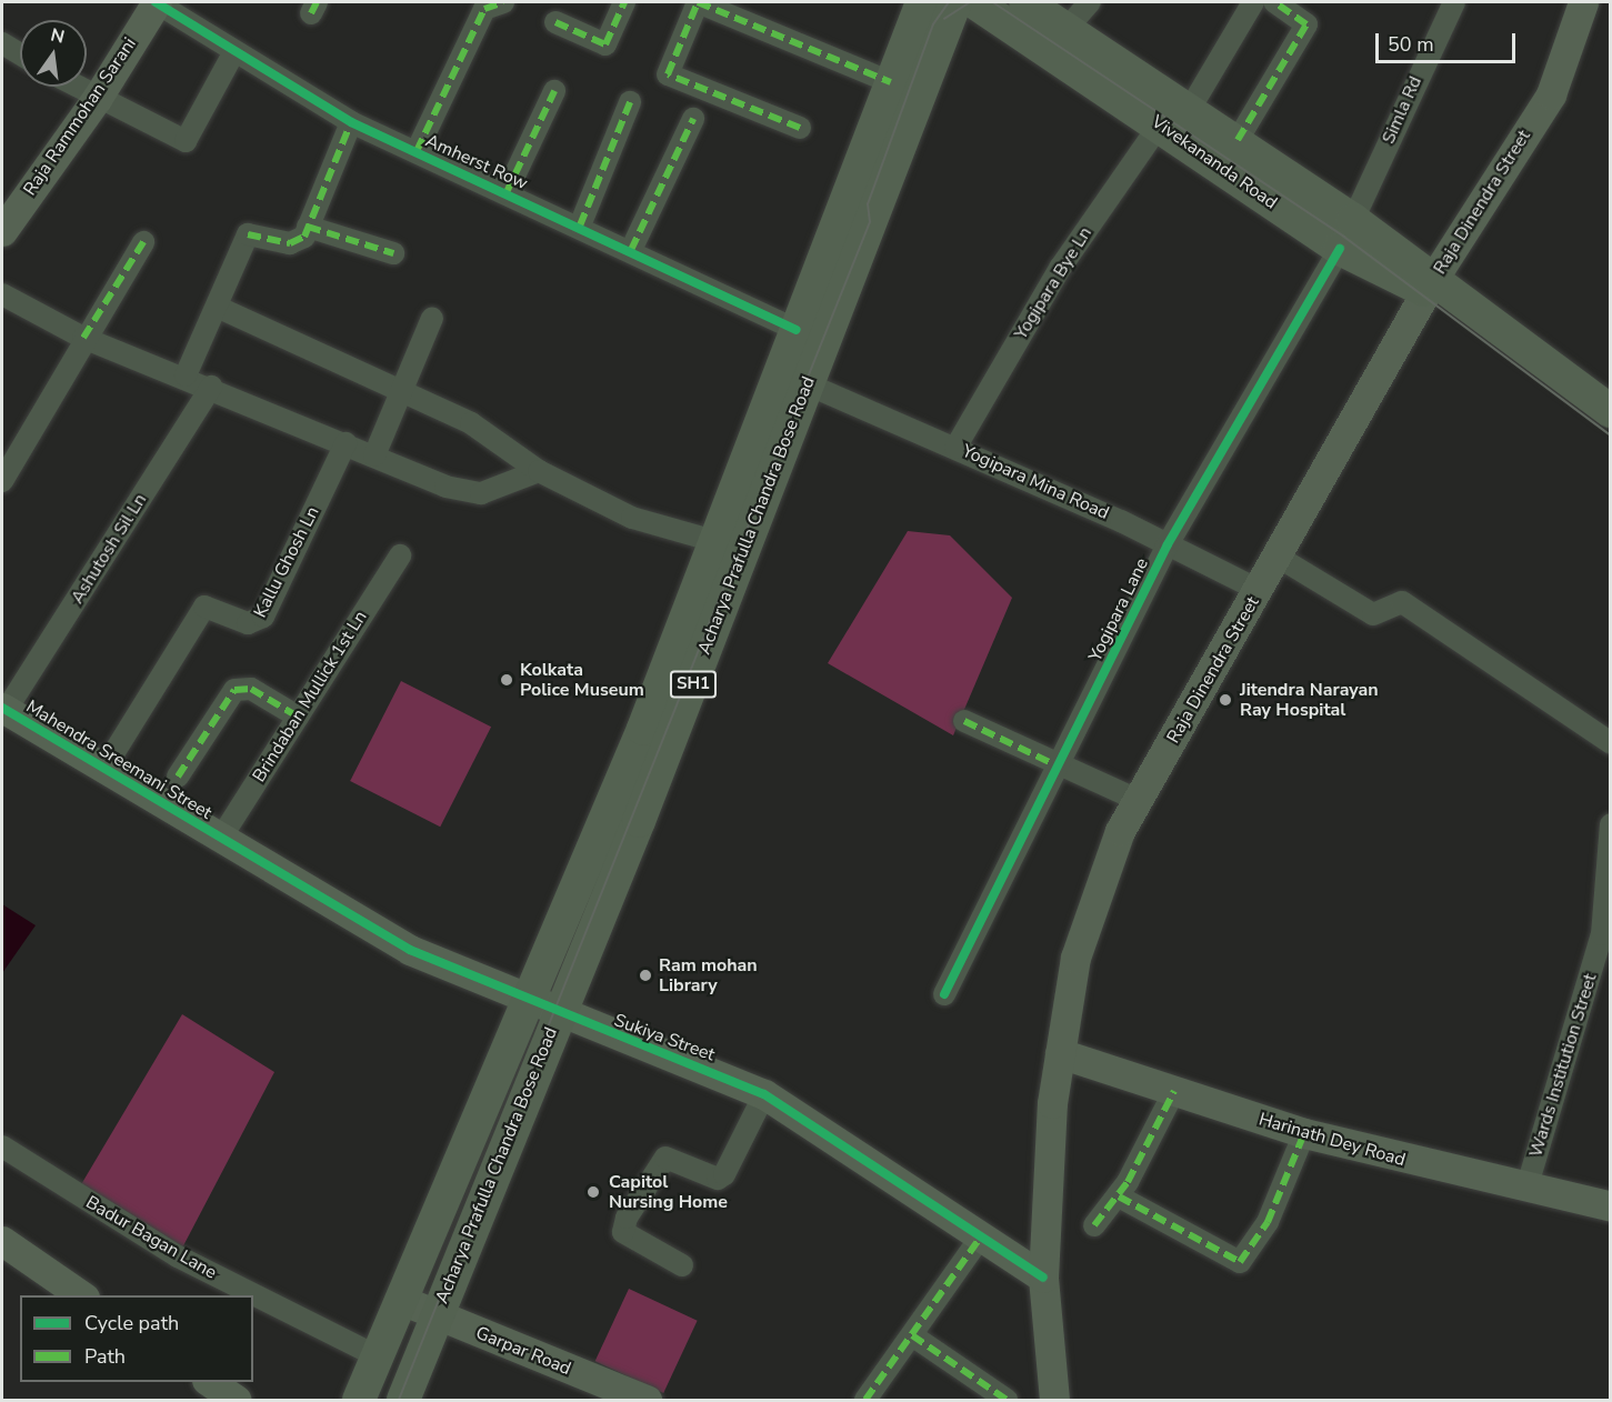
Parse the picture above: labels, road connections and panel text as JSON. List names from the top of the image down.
{
  "streets": {
    "main road": ["Vivekananda Road", "Acharya Prafulla Chandra Bose Road", "SH1"],
    "street": [
      "Simla Rd",
      "Raja Rammohan Sarani",
      "Amherst Row",
      "Raja Dinendra Street",
      "Yogipara Bye Ln",
      "Yogipara Mina Road",
      "Ashutosh Sil Ln",
      "Kallu Ghosh Ln",
      "Yogipara Lane",
      "Brindaban Mullick 1st Ln",
      "Mahendra Sreemani Street",
      "Sukiya Street",
      "Wards Institution Street",
      "Harinath Dey Road",
      "Badur Bagan Lane",
      "Garpar Road"
    ]
  },
  "crossings": [
    ["Simla Rd", "Vivekananda Road"],
    ["Simla Rd", "Yogipara Lane"],
    ["Raja Rammohan Sarani", "Amherst Row"],
    ["Amherst Row", "Acharya Prafulla Chandra Bose Road"],
    ["Vivekananda Road", "Raja Dinendra Street"],
    ["Vivekananda Road", "Yogipara Bye Ln"],
    ["Vivekananda Road", "Yogipara Lane"],
    ["Raja Dinendra Street", "Yogipara Mina Road"],
    ["Raja Dinendra Street", "Sukiya Street"],
    ["Raja Dinendra Street", "Harinath Dey Road"],
    ["Yogipara Bye Ln", "Yogipara Mina Road"],
    ["Yogipara Mina Road", "Acharya Prafulla Chandra Bose Road"],
    ["Yogipara Mina Road", "Yogipara Lane"],
    ["Acharya Prafulla Chandra Bose Road", "SH1"],
    ["Acharya Prafulla Chandra Bose Road", "Sukiya Street"],
    ["Acharya Prafulla Chandra Bose Road", "Badur Bagan Lane"],
    ["Acharya Prafulla Chandra Bose Road", "Garpar Road"],
    ["Ashutosh Sil Ln", "Mahendra Sreemani Street"],
    ["Kallu Ghosh Ln", "Mahendra Sreemani Street"],
    ["SH1", "Garpar Road"],
    ["Brindaban Mullick 1st Ln", "Mahendra Sreemani Street"],
    ["Brindaban Mullick 1st Ln", "Sukiya Street"],
    ["Mahendra Sreemani Street", "Sukiya Street"],
    ["Wards Institution Street", "Harinath Dey Road"]
  ],
  "places": [
    "Kolkata Police Museum",
    "Jitendra Narayan Ray Hospital",
    "Ram mohan Library",
    "Capitol Nursing Home"
  ],
  "legend": ["Cycle path", "Path"],
  "scale_bar": "50 m",
  "north": "top"
}
